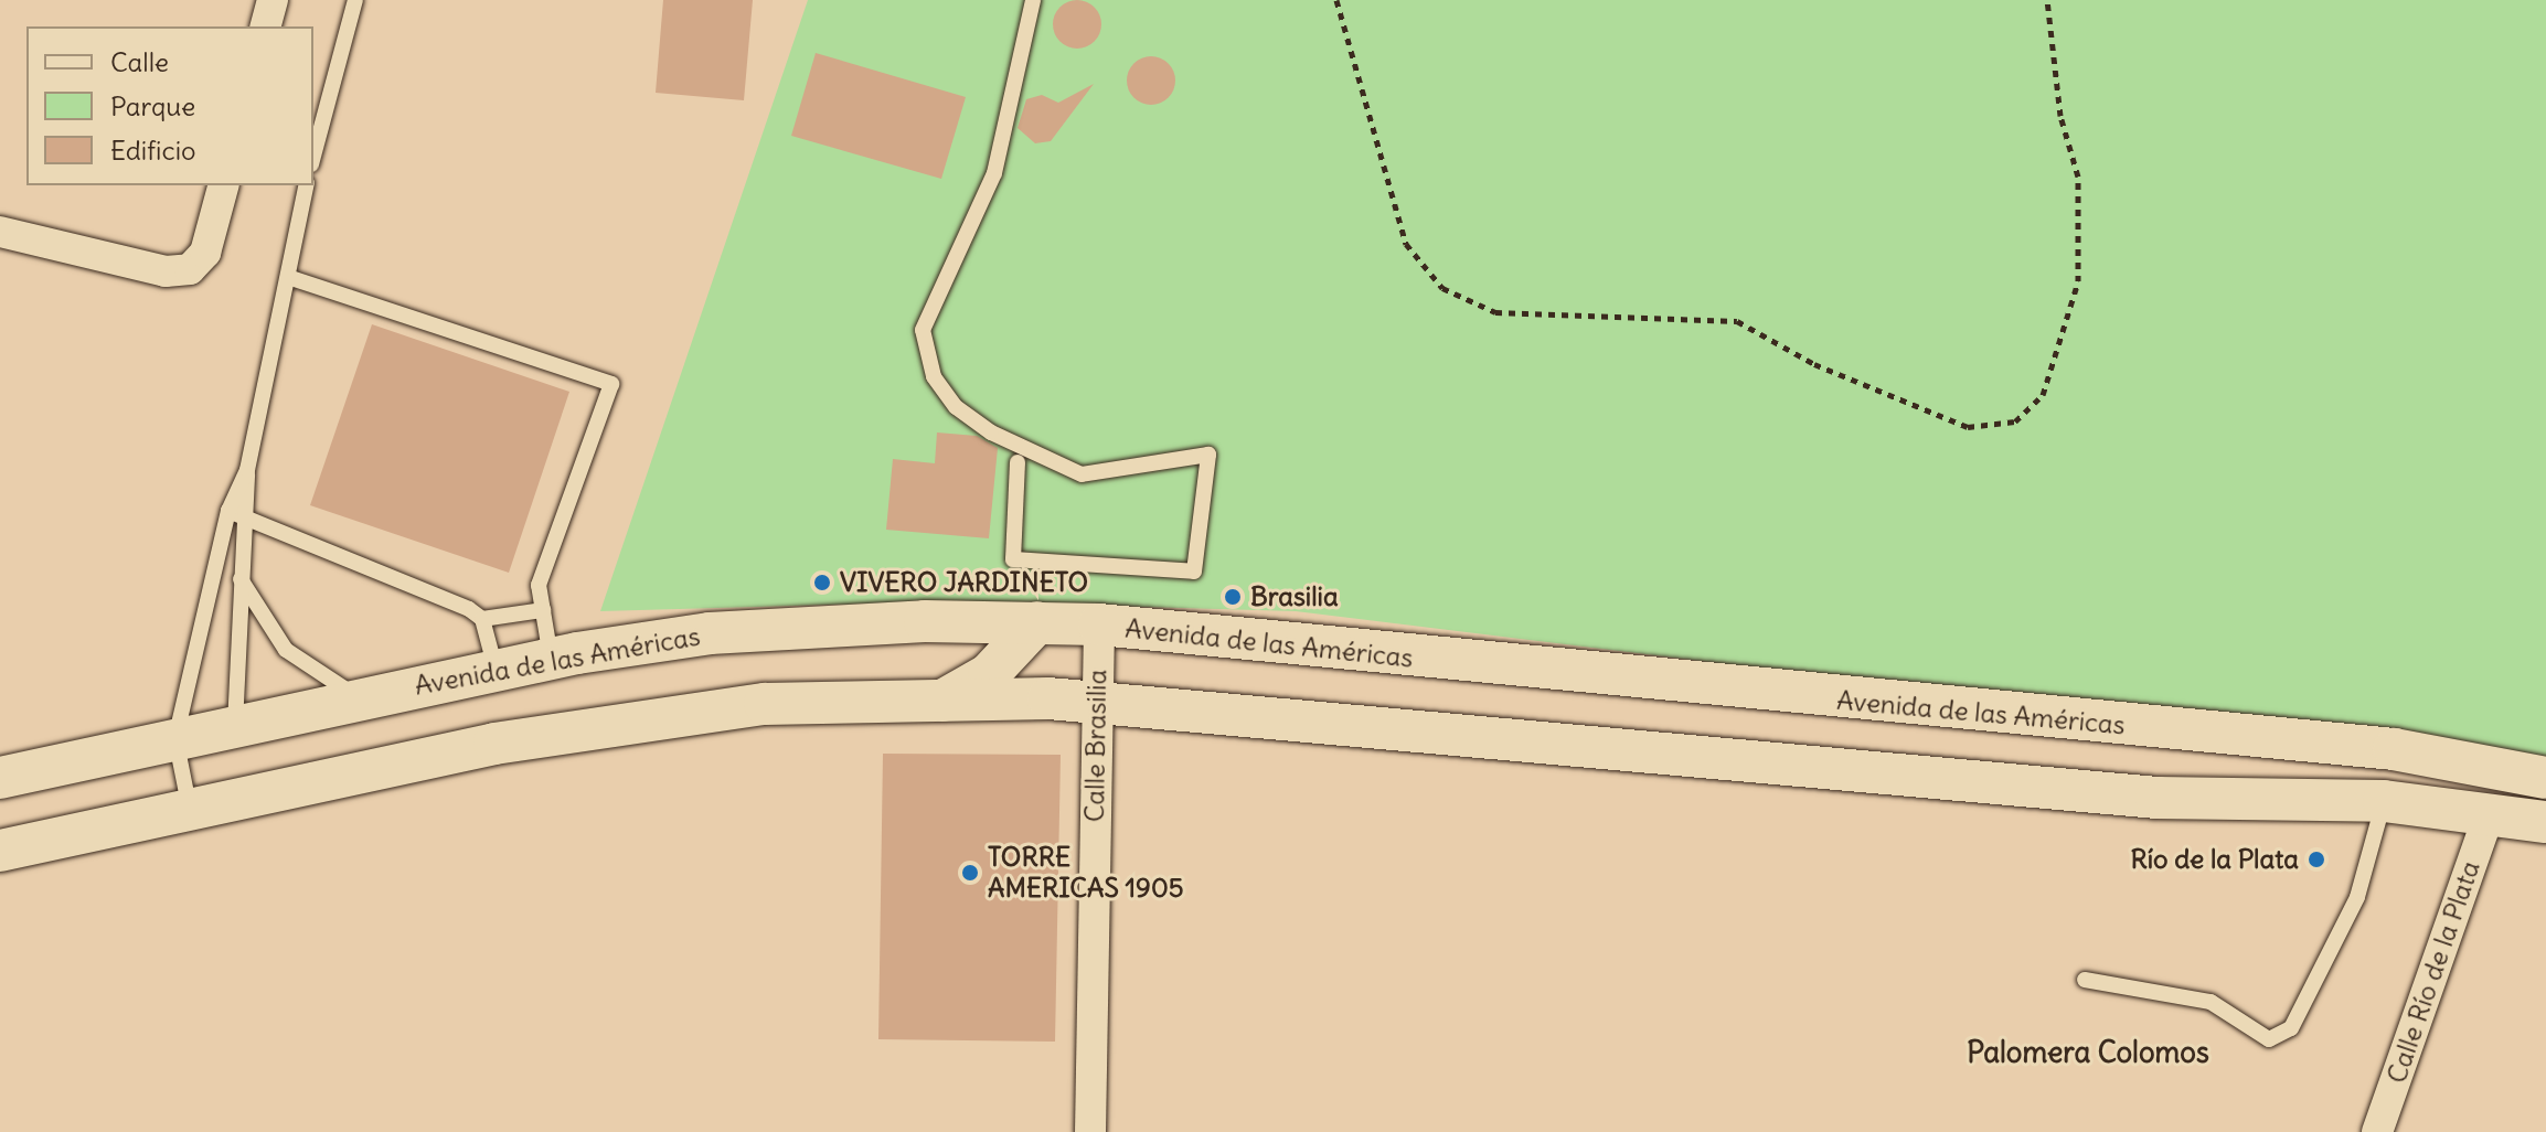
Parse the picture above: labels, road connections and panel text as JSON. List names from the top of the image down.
{
  "streets": {
    "main road": ["Avenida de las Américas"],
    "street": ["Calle Brasilia", "Calle Río de la Plata"]
  },
  "crossings": [
    ["Avenida de las Américas", "Calle Brasilia"]
  ],
  "districts": ["Palomera Colomos"],
  "places": [
    "VIVERO JARDINETO",
    "Brasilia",
    "Río de la Plata",
    "TORRE AMERICAS 1905"
  ],
  "legend": ["Calle", "Parque", "Edificio"]
}
